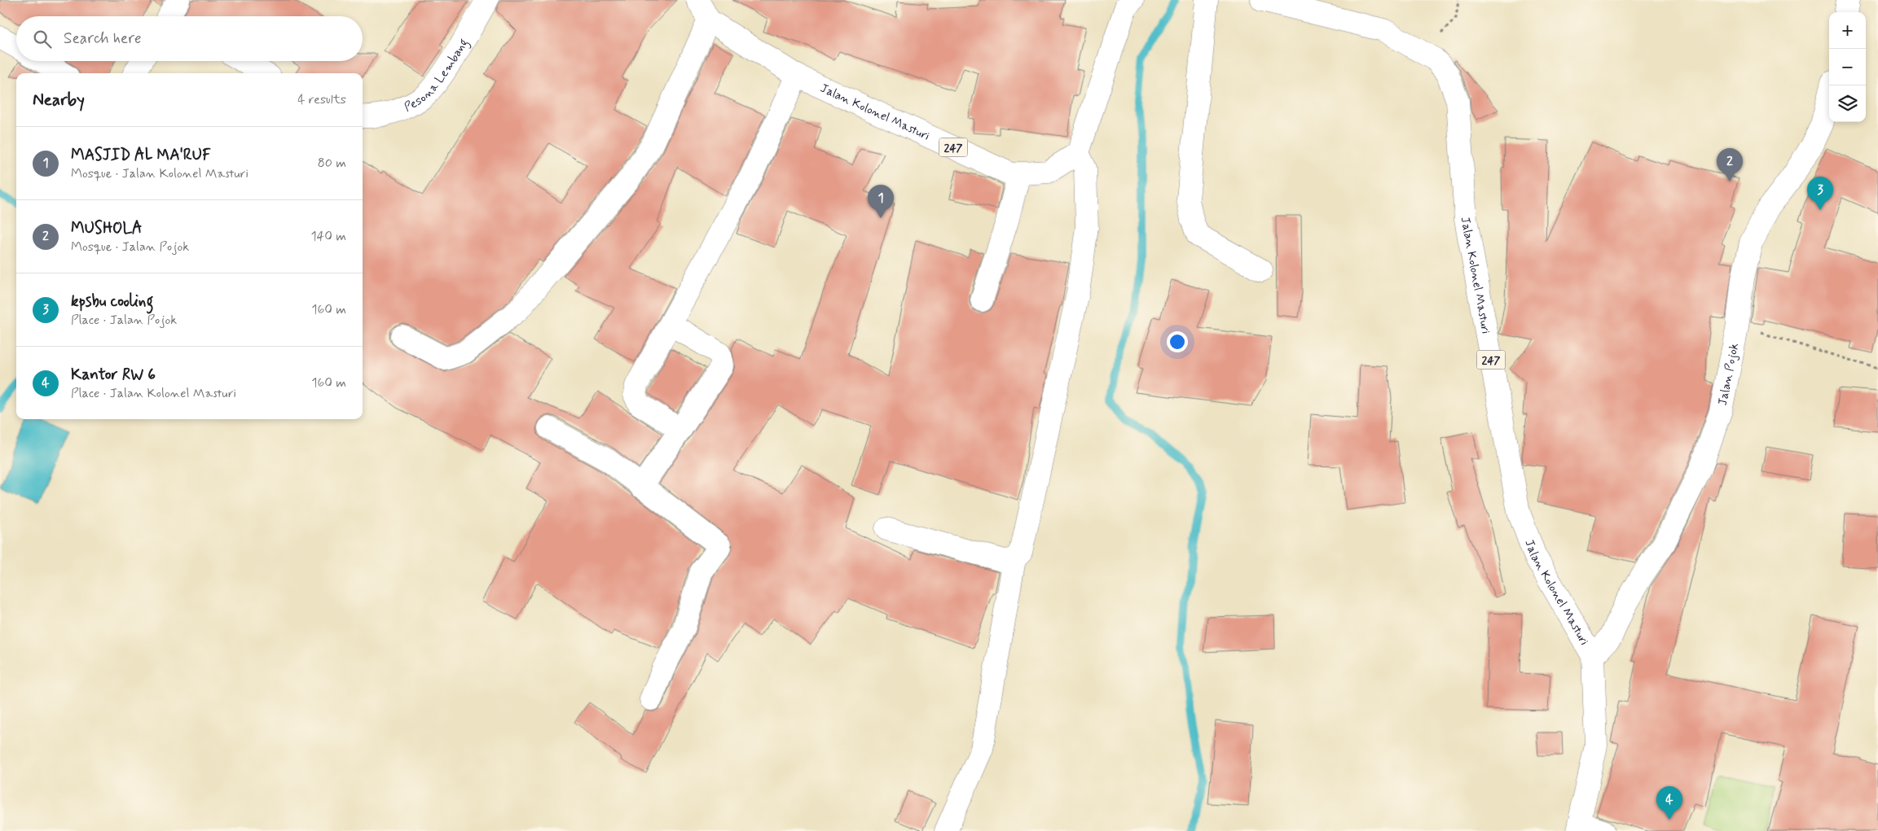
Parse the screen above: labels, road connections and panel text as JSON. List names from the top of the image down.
{
  "streets": {
    "street": [
      "Pesona Lembang",
      "Jalan Kolonel Masturi",
      "247",
      "Jalan Pojok"
    ]
  },
  "crossings": [
    ["Jalan Kolonel Masturi", "Jalan Pojok"]
  ],
  "page": {
    "map_buttons": ["+", "−"],
    "search": "Search here",
    "heading": ["Nearby", "4 results"],
    "list": [
      {
        "mark": "1",
        "name": "MASJID AL MA'RUF",
        "note": "Mosque · Jalan Kolonel Masturi",
        "value": "80 m"
      },
      {
        "mark": "2",
        "name": "MUSHOLA",
        "note": "Mosque · Jalan Pojok",
        "value": "140 m"
      },
      {
        "mark": "3",
        "name": "kpsbu cooling",
        "note": "Place · Jalan Pojok",
        "value": "160 m"
      },
      {
        "mark": "4",
        "name": "Kantor RW 6",
        "note": "Place · Jalan Kolonel Masturi",
        "value": "160 m"
      }
    ],
    "pins": [
      "2",
      "3",
      "1",
      "4"
    ]
  }
}
